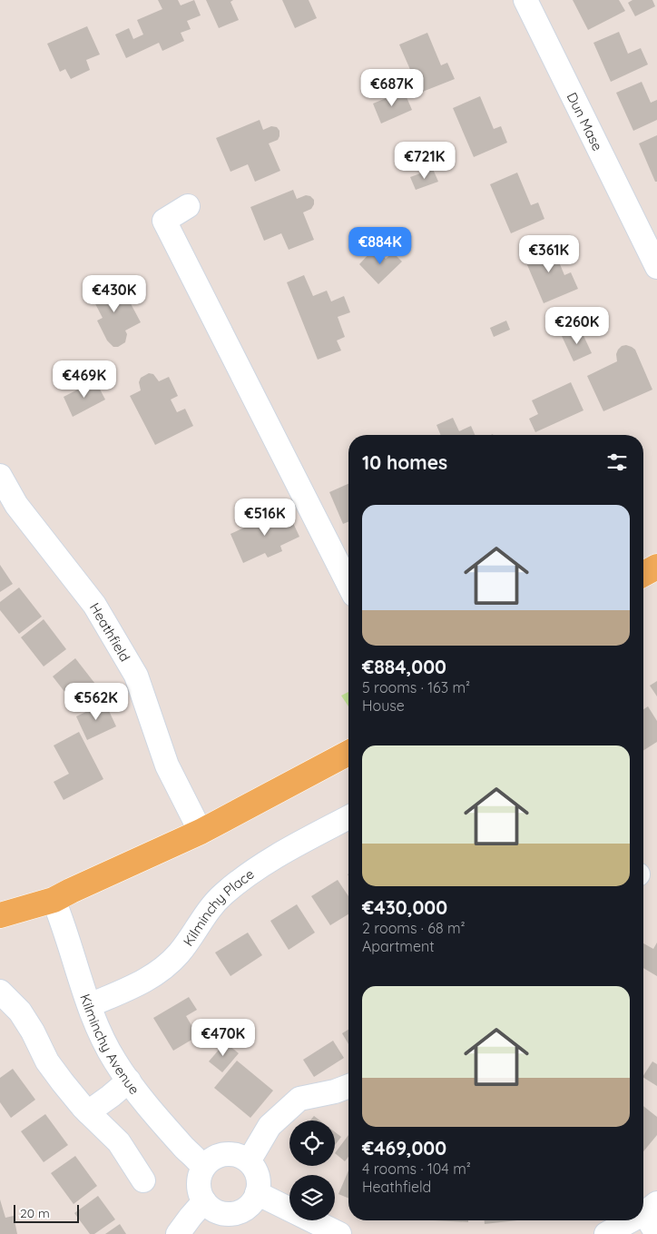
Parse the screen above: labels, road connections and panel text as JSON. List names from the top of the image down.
{
  "streets": {
    "street": [
      "Dun Mase",
      "Heathfield",
      "Kilminchy Place",
      "Kilminchy Avenue"
    ]
  },
  "crossings": [
    ["Kilminchy Place", "Kilminchy Avenue"]
  ],
  "scale_bar": "20 m",
  "page": {
    "price": [
      "€687K",
      "€721K",
      "€884K",
      "€361K",
      "€430K",
      "€260K",
      "€469K",
      "€516K",
      "€562K",
      "€470K"
    ],
    "heading": "10 homes",
    "list": [
      {
        "name": "€884,000",
        "note": "5 rooms · 163 m² · House"
      },
      {
        "name": "€430,000",
        "note": "2 rooms · 68 m² · Apartment"
      },
      {
        "name": "€469,000",
        "note": "4 rooms · 104 m² · Heathfield"
      }
    ],
    "scale": "20 m"
  }
}
